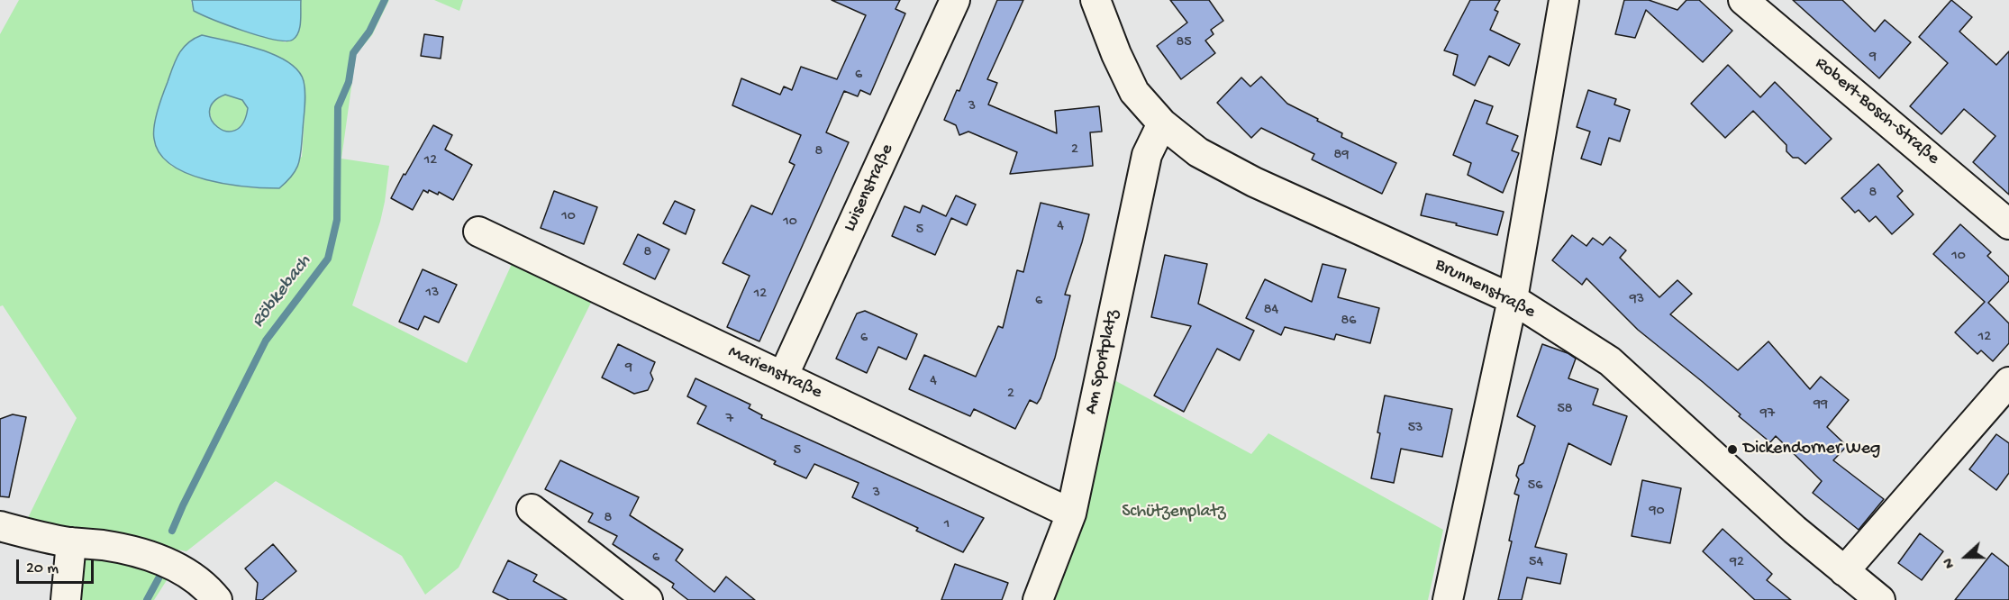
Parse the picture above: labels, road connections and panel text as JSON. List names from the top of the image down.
{
  "streets": {
    "street": [
      "Robert-Bosch-Straße",
      "Luisenstraße",
      "Brunnenstraße",
      "Am Sportplatz",
      "Marienstraße"
    ]
  },
  "crossings": [
    ["Luisenstraße", "Marienstraße"],
    ["Brunnenstraße", "Am Sportplatz"],
    ["Am Sportplatz", "Marienstraße"]
  ],
  "water": ["Röbkebach"],
  "parks": ["Schützenplatz"],
  "places": ["Dickendorner Weg"],
  "house_numbers": [
    "85",
    "9",
    "6",
    "3",
    "2",
    "8",
    "89",
    "12",
    "8",
    "10",
    "10",
    "4",
    "5",
    "8",
    "10",
    "13",
    "12",
    "93",
    "6",
    "84",
    "86",
    "12",
    "6",
    "9",
    "4",
    "2",
    "99",
    "58",
    "97",
    "7",
    "53",
    "5",
    "56",
    "3",
    "90",
    "8",
    "1",
    "6",
    "54",
    "92"
  ],
  "scale_bar": "20 m",
  "north": "left"
}
